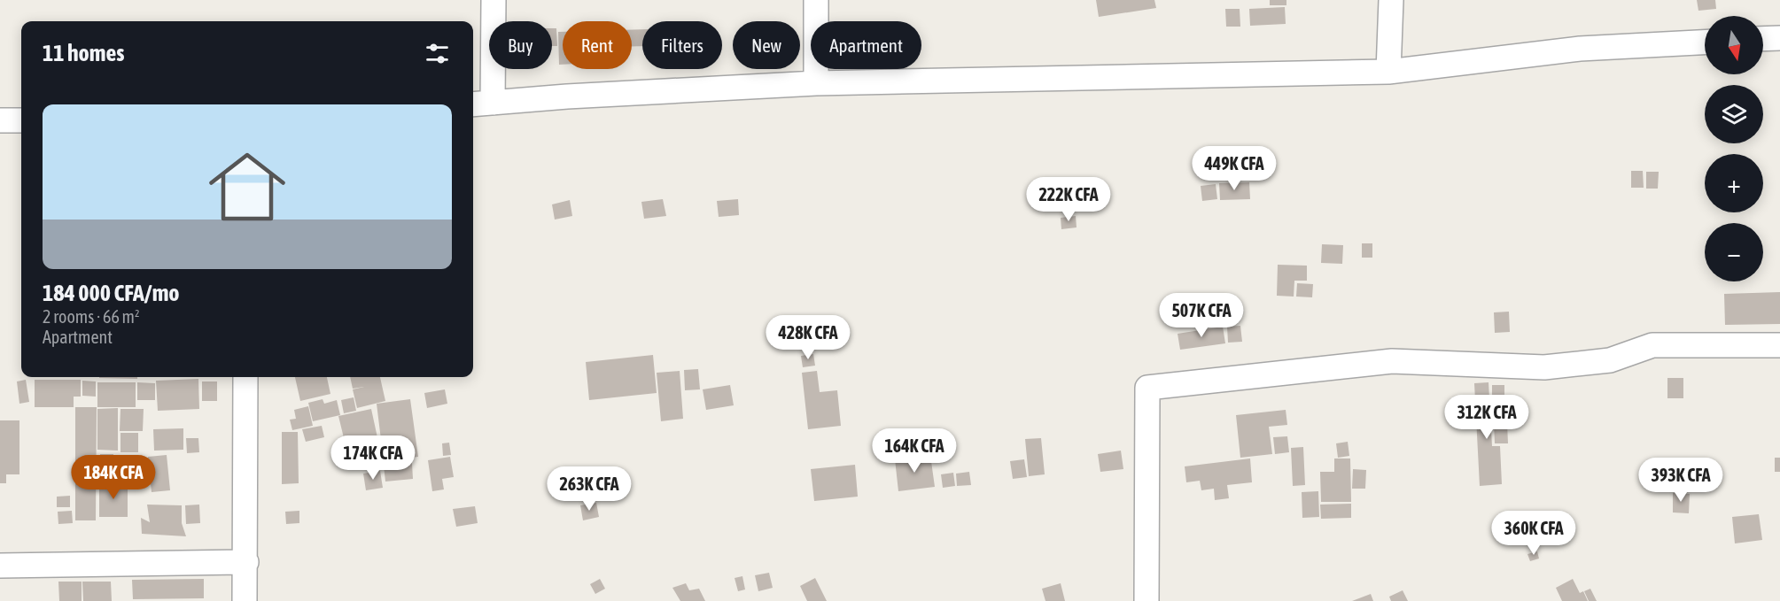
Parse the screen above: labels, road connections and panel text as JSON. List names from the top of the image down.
{
  "north": "bottom",
  "page": {
    "map_buttons": ["+", "−"],
    "chip": [
      "Buy",
      "Rent",
      "Filters",
      "New",
      "Apartment"
    ],
    "heading": "11 homes",
    "list": [
      {
        "name": "184 000 CFA/mo",
        "note": "2 rooms · 66 m² · Apartment"
      }
    ],
    "price": [
      "449K CFA",
      "222K CFA",
      "507K CFA",
      "428K CFA",
      "312K CFA",
      "164K CFA",
      "174K CFA",
      "184K CFA",
      "393K CFA",
      "263K CFA",
      "360K CFA"
    ]
  }
}
